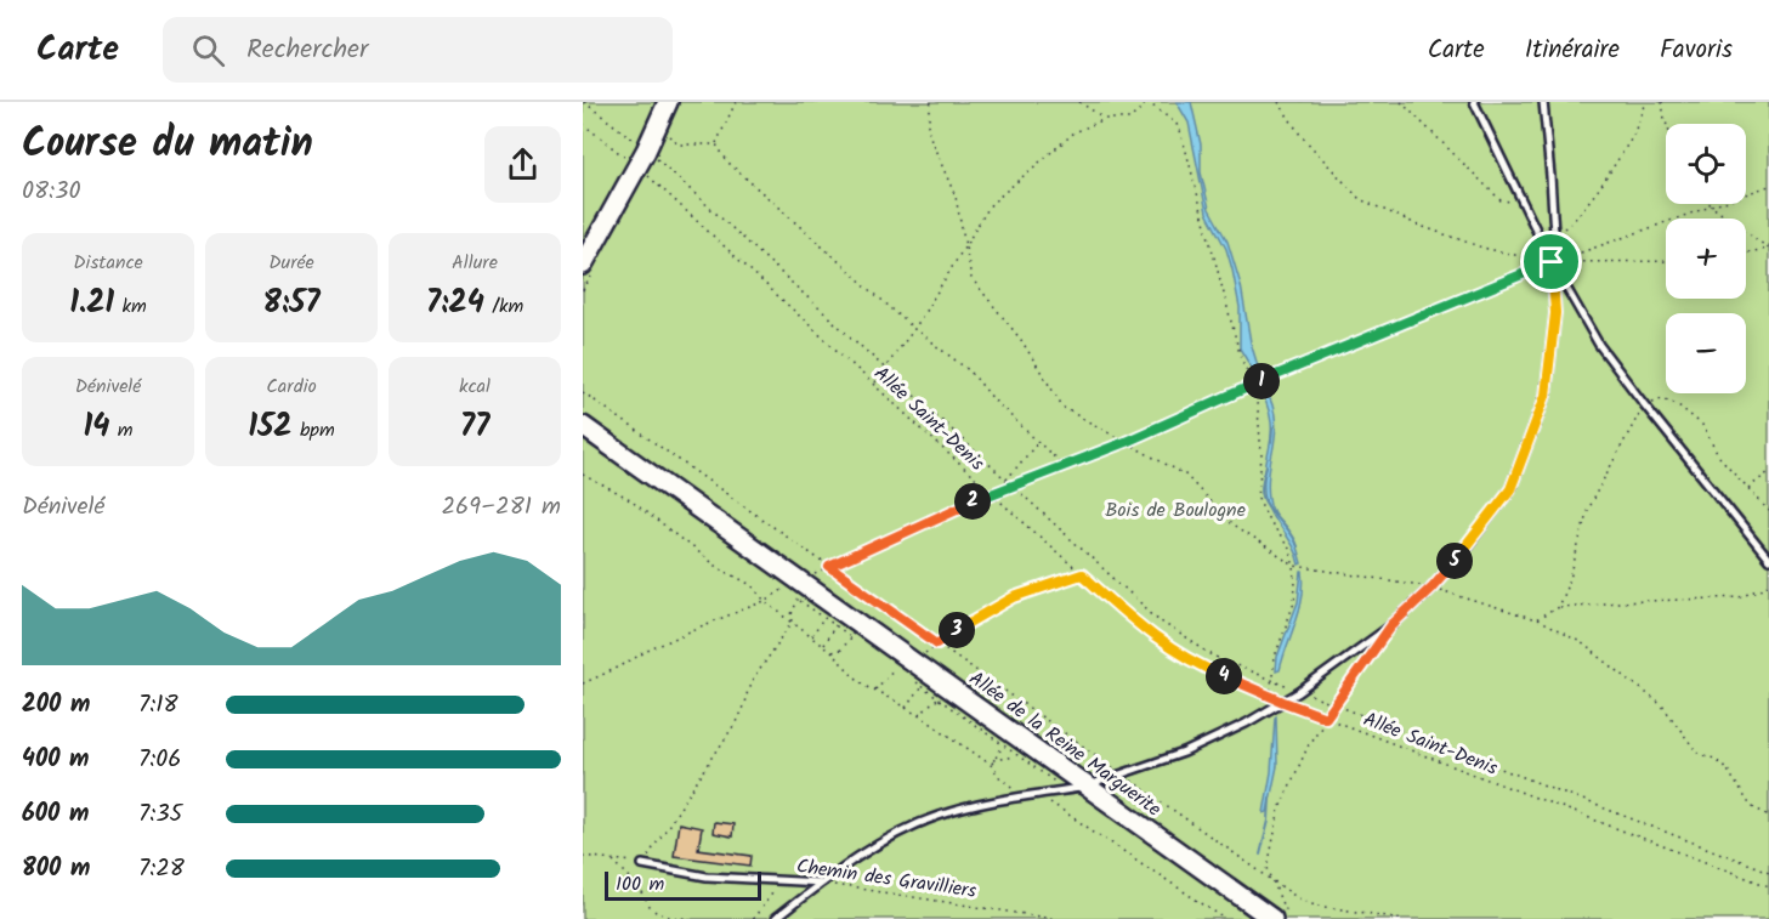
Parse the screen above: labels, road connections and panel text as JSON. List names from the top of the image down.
{
  "streets": {
    "main road": ["Allée de la Reine Marguerite"],
    "lane": ["Chemin des Gravilliers"],
    "path": ["Allée Saint-Denis"]
  },
  "parks": ["Bois de Boulogne"],
  "scale_bar": "100 m",
  "page": {
    "header": "Carte",
    "search": "Rechercher",
    "nav": ["Carte", "Itinéraire", "Favoris"],
    "heading": ["Course du matin", "08:30"],
    "map_buttons": ["+", "−"],
    "stats": [
      ["Distance", "1.21 km"],
      ["Durée", "8:57"],
      ["Allure", "7:24 /km"],
      ["Dénivelé", "14 m"],
      ["Cardio", "152 bpm"],
      ["kcal", "77"]
    ],
    "pins": [
      "1",
      "2",
      "5",
      "3",
      "4"
    ],
    "chart": ["Dénivelé", "269–281 m"],
    "list": [
      {
        "name": "200 m",
        "note": "7:18"
      },
      {
        "name": "400 m",
        "note": "7:06"
      },
      {
        "name": "600 m",
        "note": "7:35"
      },
      {
        "name": "800 m",
        "note": "7:28"
      }
    ],
    "scale": "100 m"
  }
}
